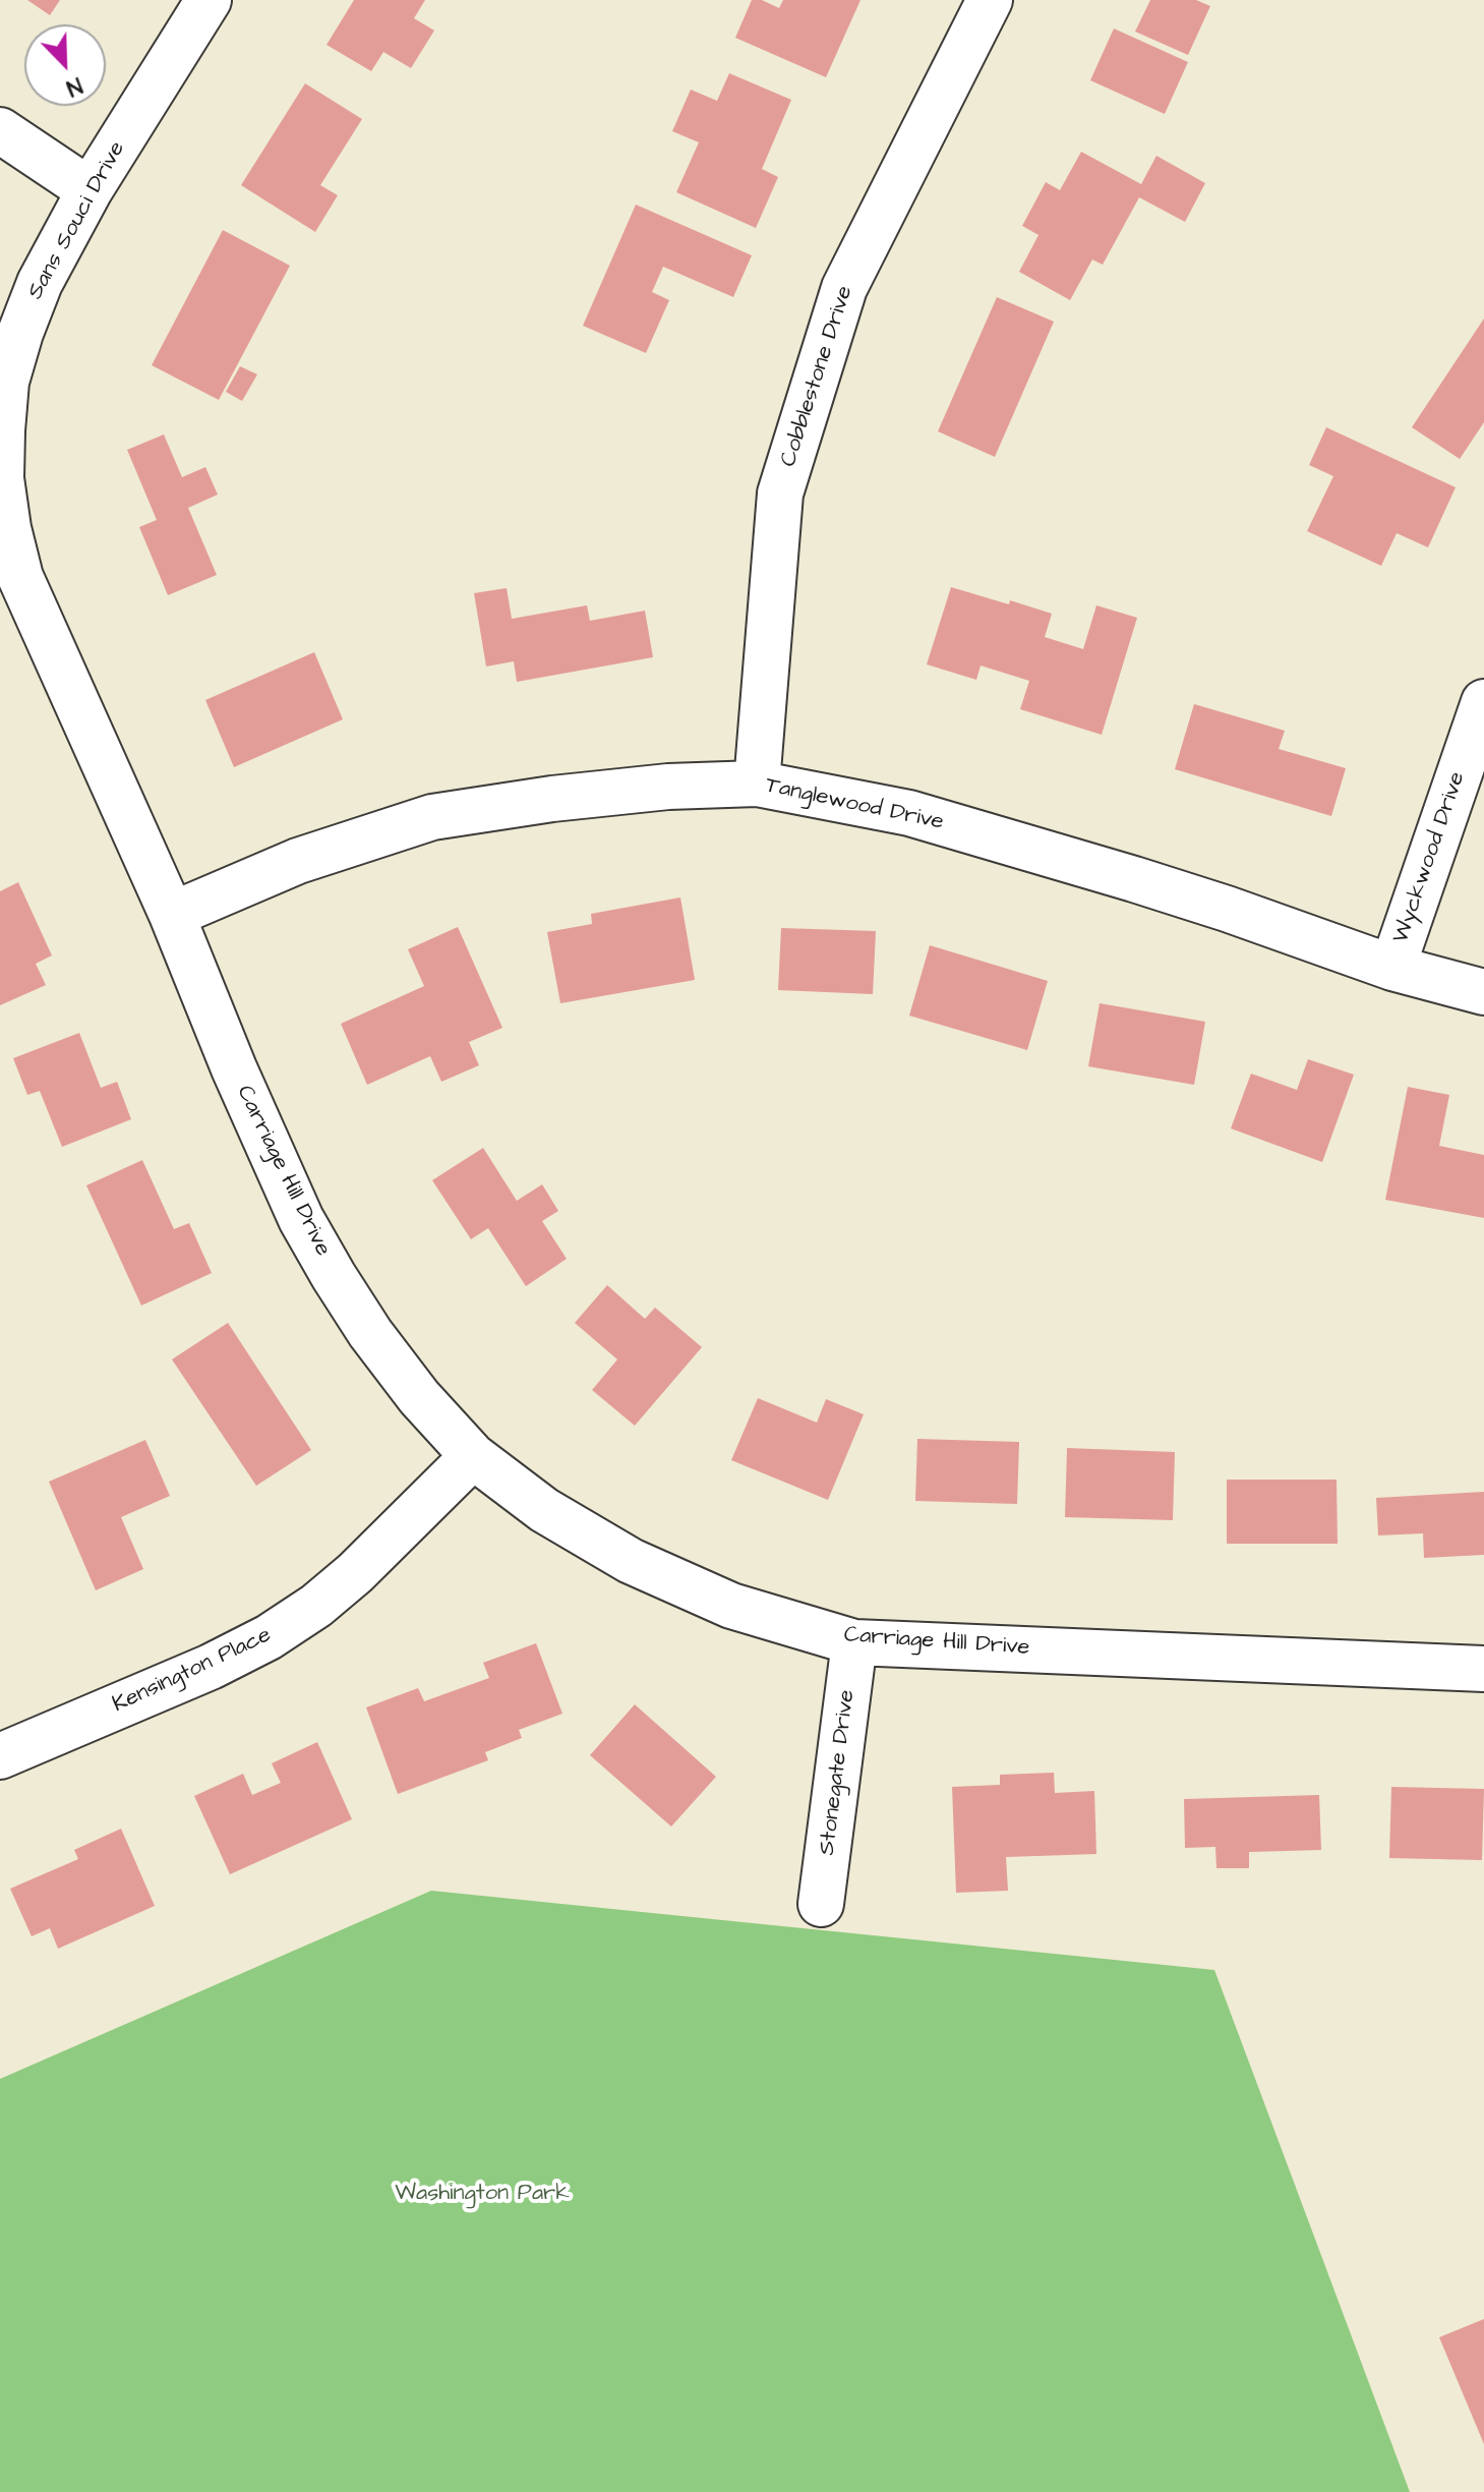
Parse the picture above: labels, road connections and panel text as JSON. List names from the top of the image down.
{
  "streets": {
    "street": [
      "Sans Souci Drive",
      "Cobblestone Drive",
      "Tanglewood Drive",
      "Wyckwood Drive",
      "Carriage Hill Drive",
      "Kensington Place",
      "Stonegate Drive"
    ]
  },
  "crossings": [
    ["Sans Souci Drive", "Tanglewood Drive"],
    ["Sans Souci Drive", "Carriage Hill Drive"],
    ["Cobblestone Drive", "Tanglewood Drive"],
    ["Tanglewood Drive", "Wyckwood Drive"],
    ["Tanglewood Drive", "Carriage Hill Drive"],
    ["Carriage Hill Drive", "Kensington Place"],
    ["Carriage Hill Drive", "Stonegate Drive"]
  ],
  "parks": ["Washington Park"],
  "north": "bottom right"
}
